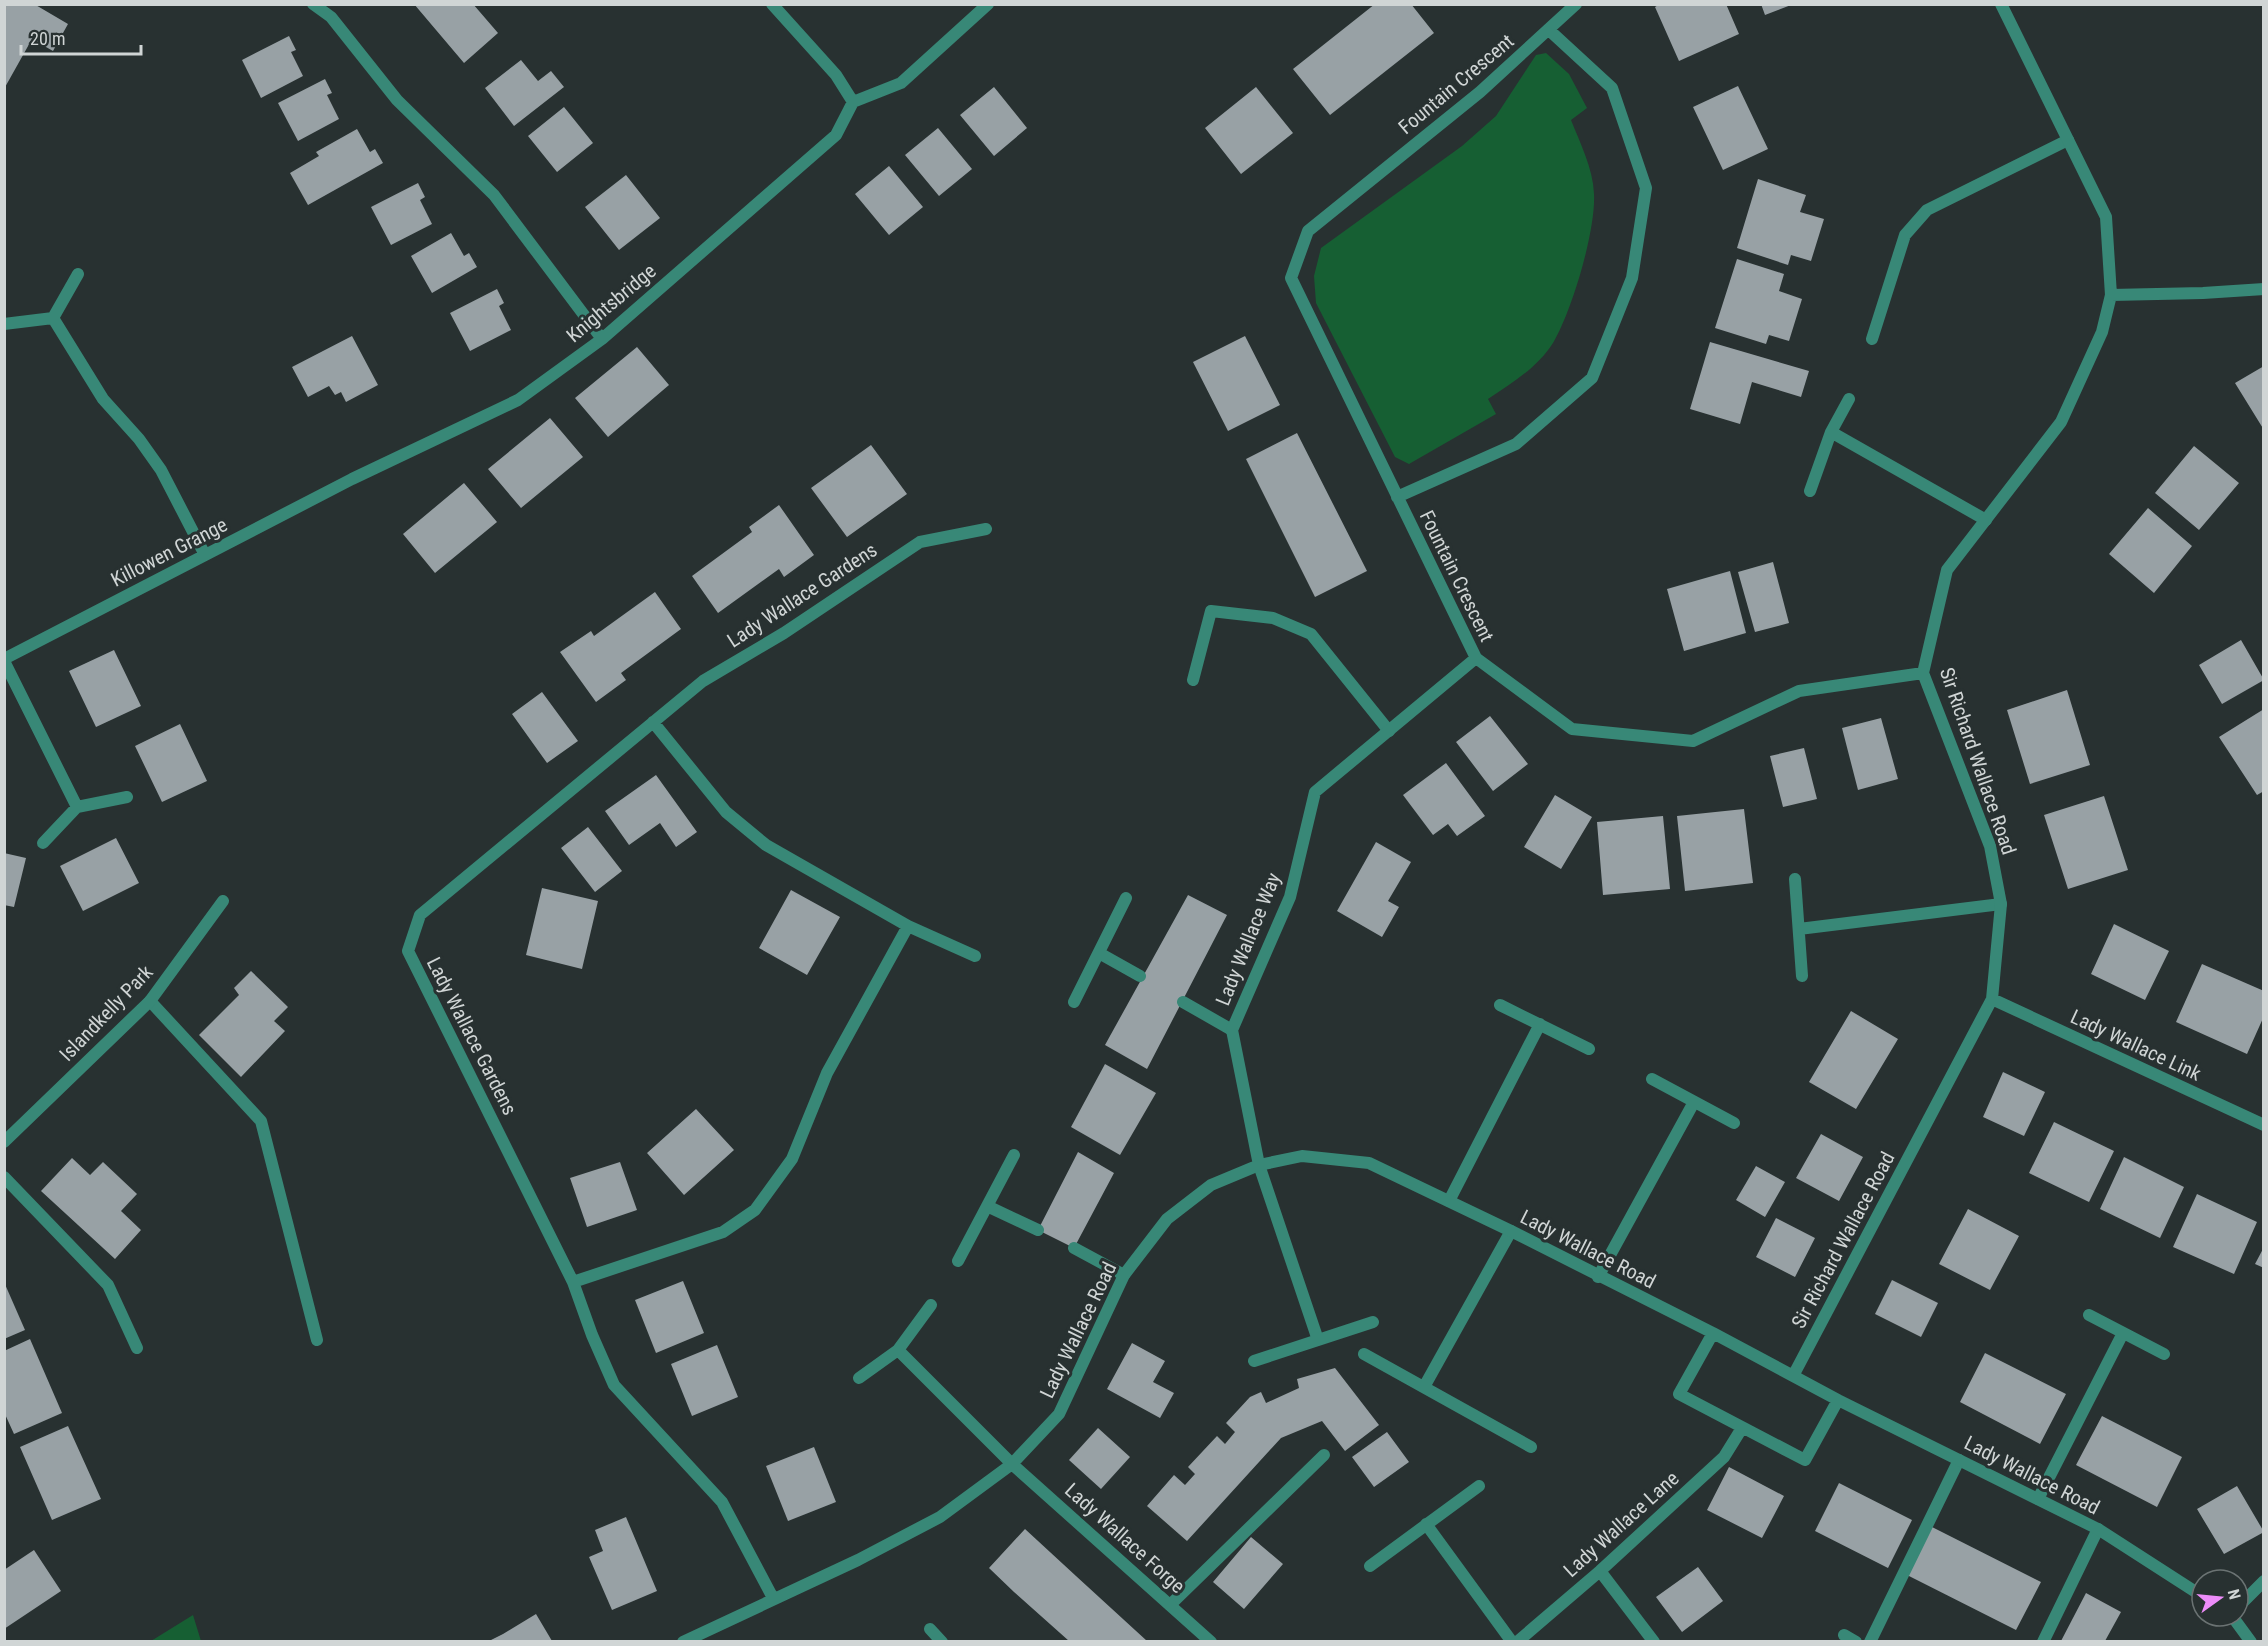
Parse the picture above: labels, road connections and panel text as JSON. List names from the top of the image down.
{
  "streets": {
    "street": [
      "Fountain Crescent",
      "Knightsbridge",
      "Killowen Grange",
      "Lady Wallace Gardens",
      "Sir Richard Wallace Road",
      "Lady Wallace Way",
      "Islandkelly Park",
      "Lady Wallace Link",
      "Lady Wallace Road",
      "Lady Wallace Lane",
      "Lady Wallace Forge"
    ]
  },
  "crossings": [
    ["Fountain Crescent", "Sir Richard Wallace Road"],
    ["Fountain Crescent", "Lady Wallace Way"],
    ["Knightsbridge", "Killowen Grange"],
    ["Lady Wallace Gardens", "Lady Wallace Road"],
    ["Sir Richard Wallace Road", "Lady Wallace Link"],
    ["Sir Richard Wallace Road", "Lady Wallace Road"],
    ["Lady Wallace Way", "Lady Wallace Road"],
    ["Lady Wallace Road", "Lady Wallace Forge"]
  ],
  "scale_bar": "20 m",
  "north": "right"
}
